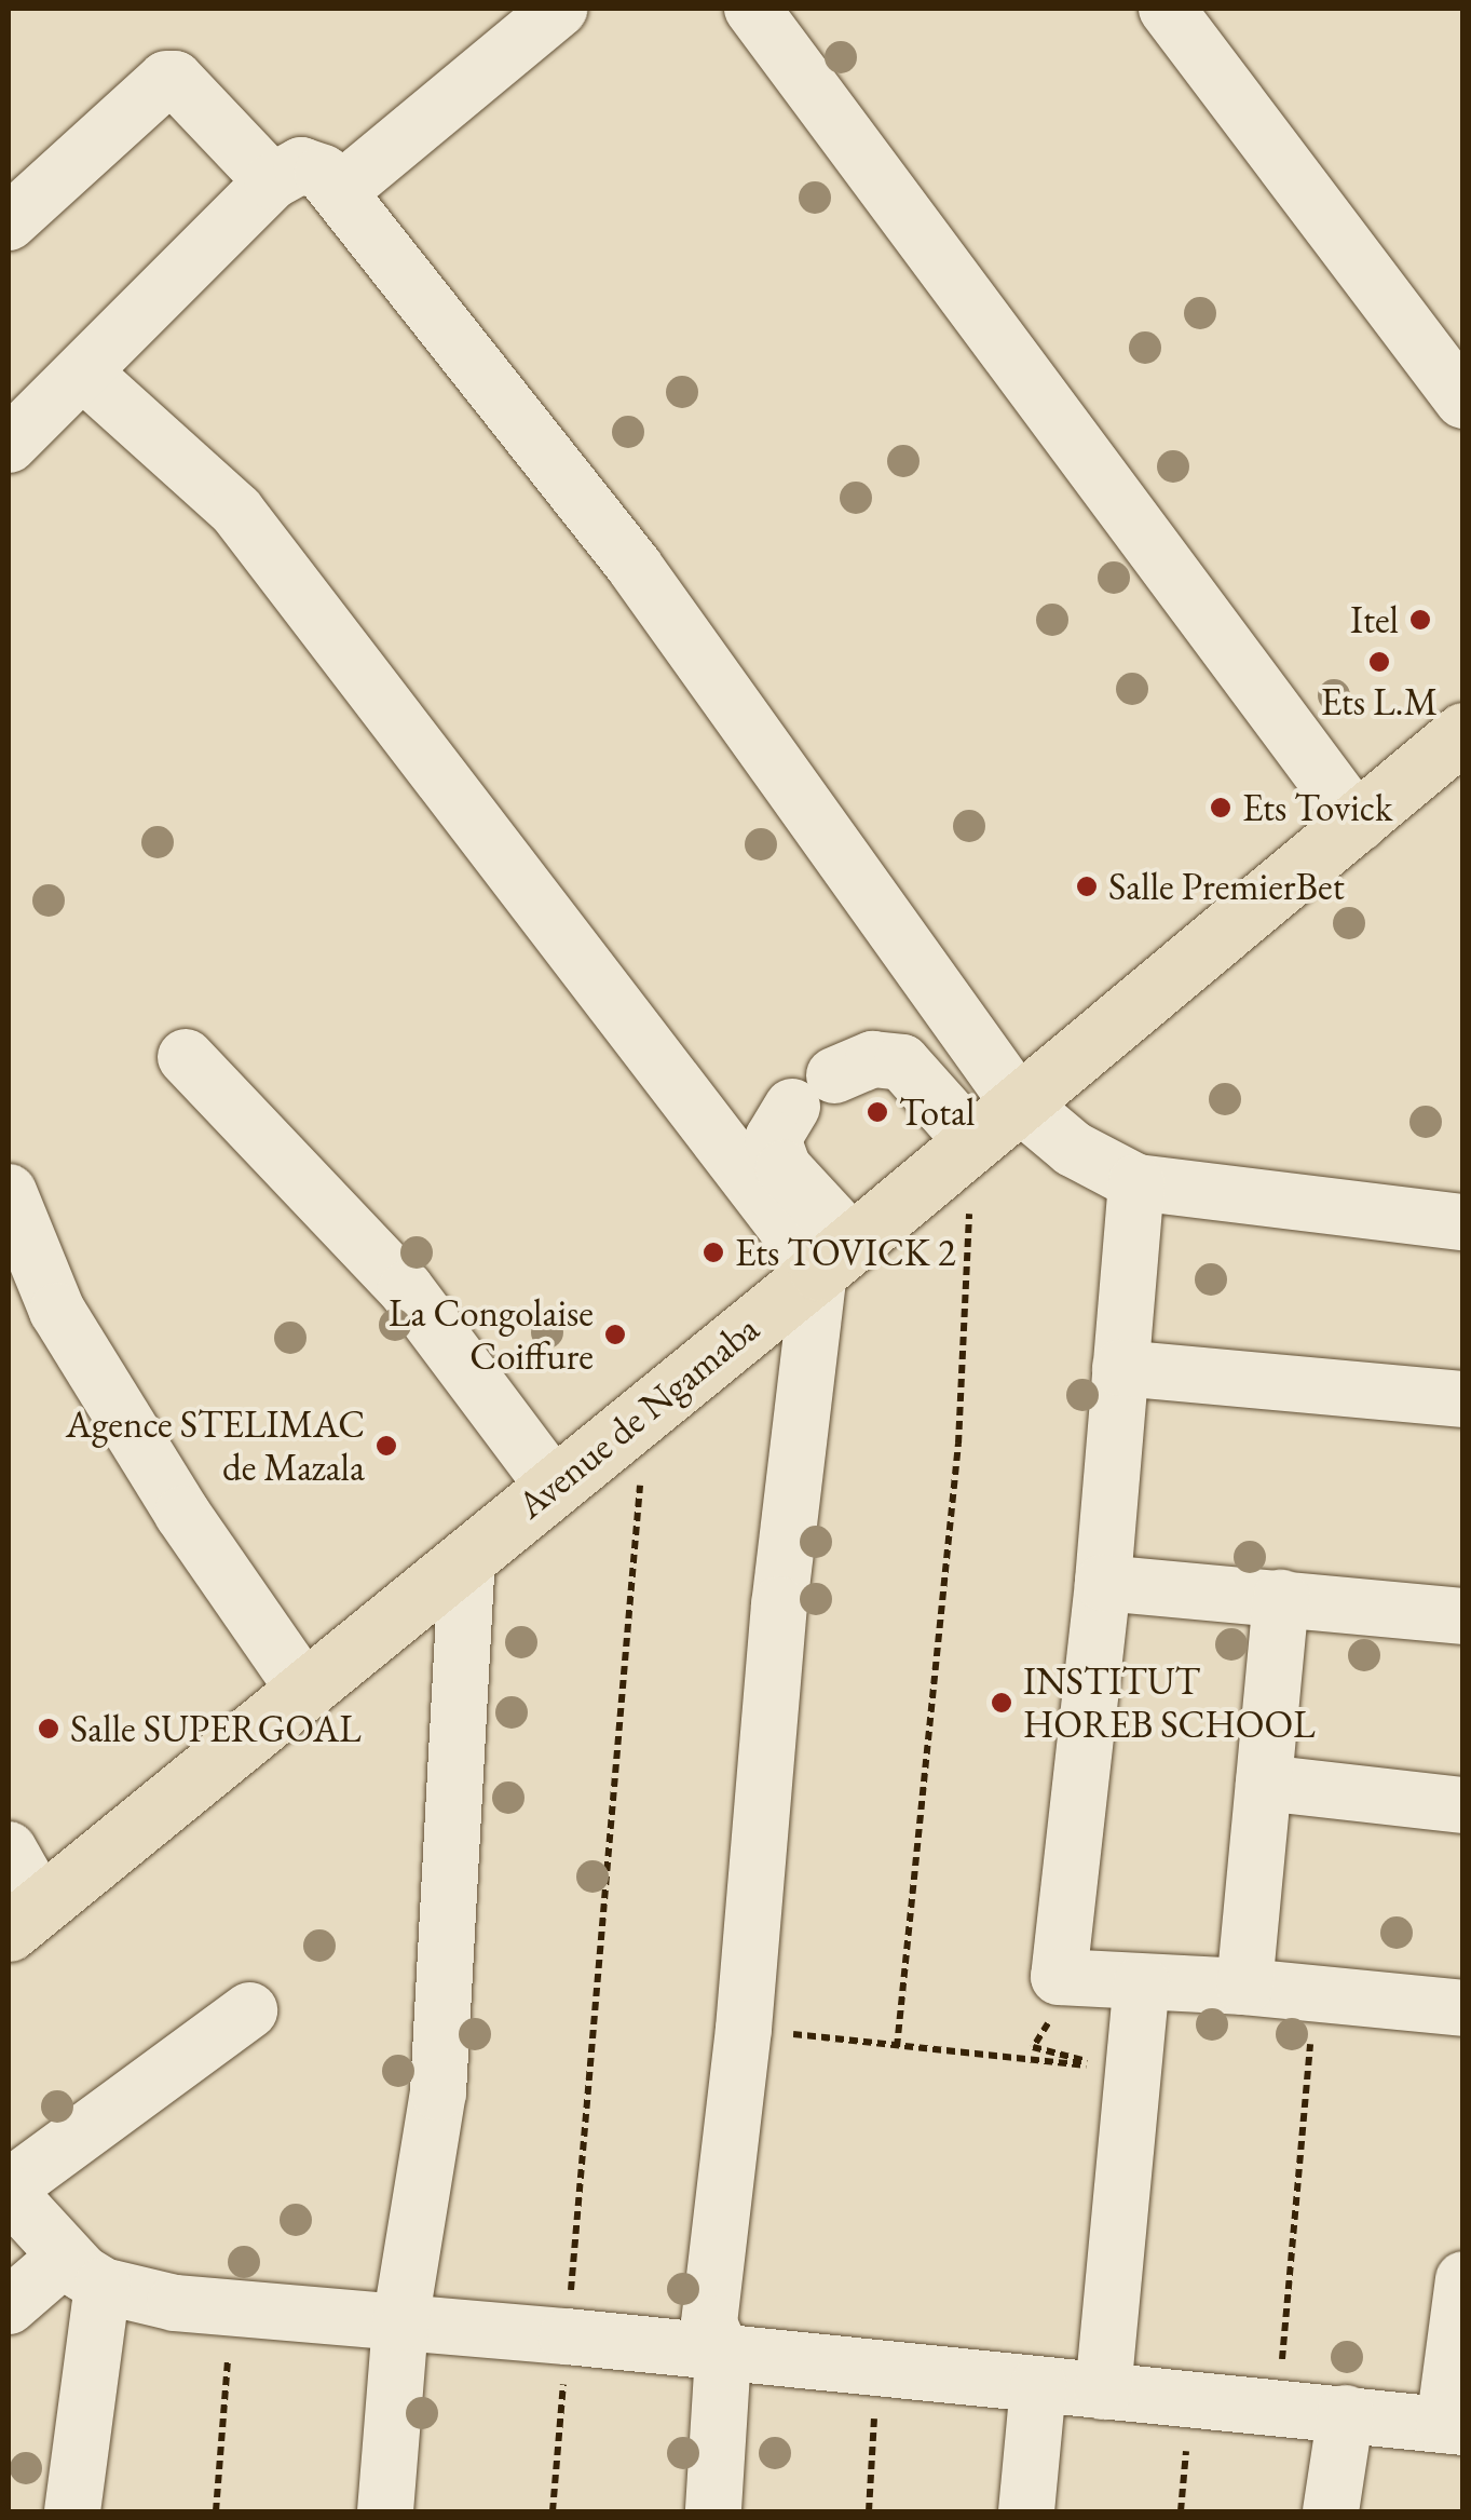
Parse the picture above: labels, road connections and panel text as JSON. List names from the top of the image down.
{
  "streets": {
    "main road": ["Avenue de Ngamaba"]
  },
  "places": [
    "Itel",
    "Ets L.M",
    "Ets Tovick",
    "Salle PremierBet",
    "Total",
    "Ets TOVICK 2",
    "La Congolaise Coiffure",
    "Agence STELIMAC de Mazala",
    "INSTITUT HOREB SCHOOL",
    "Salle SUPERGOAL"
  ]
}
